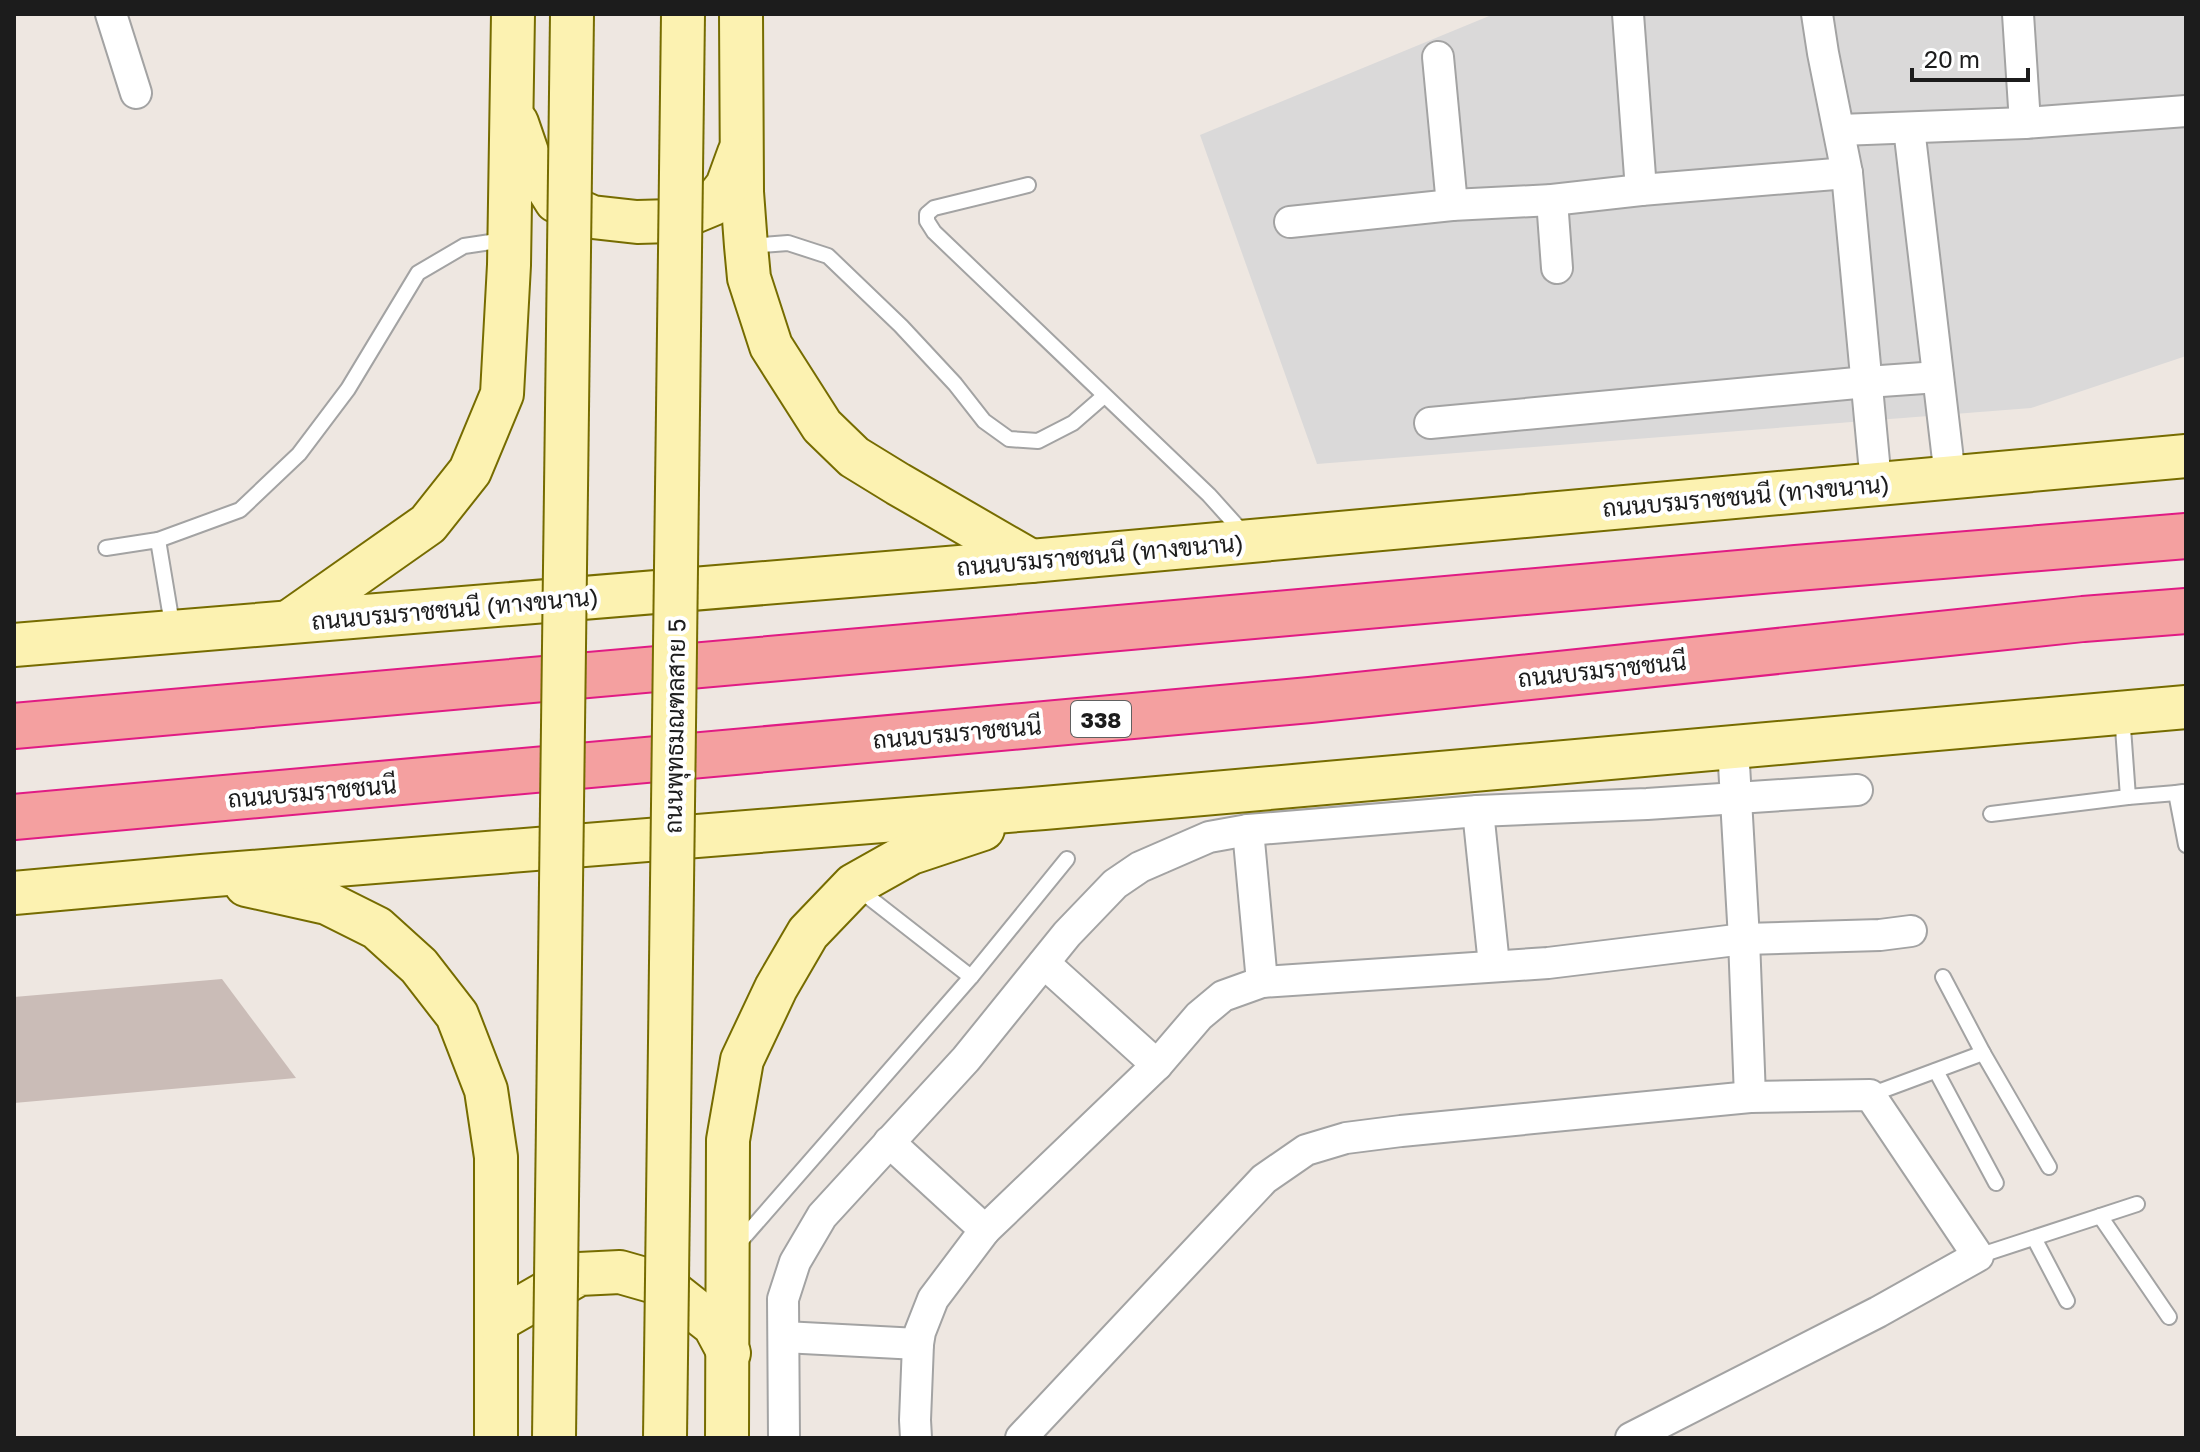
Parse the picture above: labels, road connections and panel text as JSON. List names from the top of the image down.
{
  "streets": {
    "highway": ["ถนนบรมราชชนนี", "338"],
    "main road": ["ถนนบรมราชชนนี (ทางขนาน)", "ถนนพุทธมณฑลสาย 5"]
  },
  "scale_bar": "20 m"
}
